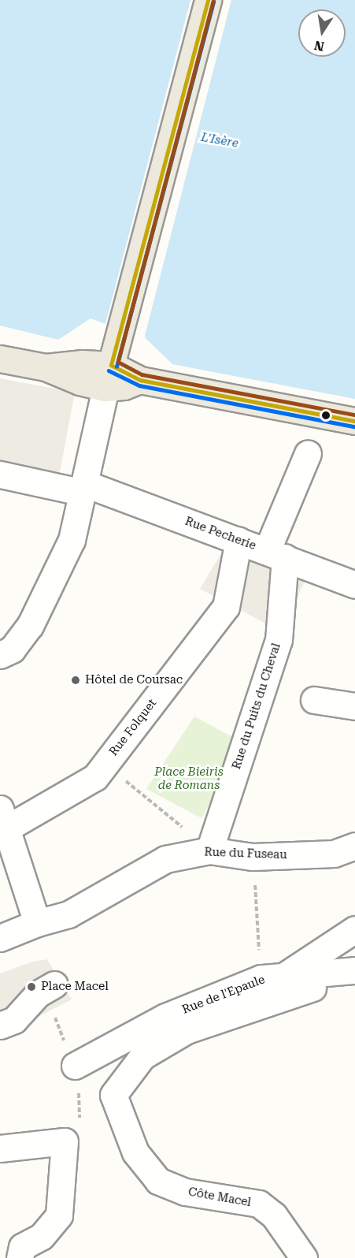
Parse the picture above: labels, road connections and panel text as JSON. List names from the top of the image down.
{
  "streets": {
    "street": [
      "Rue Pecherie",
      "Rue du Puits du Cheval",
      "Rue Folquet",
      "Rue du Fuseau",
      "Rue de l'Epaule",
      "Côte Macel"
    ]
  },
  "crossings": [
    ["Rue Pecherie", "Rue du Puits du Cheval"],
    ["Rue Pecherie", "Rue Folquet"],
    ["Rue du Puits du Cheval", "Rue du Fuseau"]
  ],
  "water": ["L'Isère"],
  "parks": ["Place Bieiris de Romans"],
  "places": ["Hôtel de Coursac", "Place Macel"],
  "north": "bottom"
}
